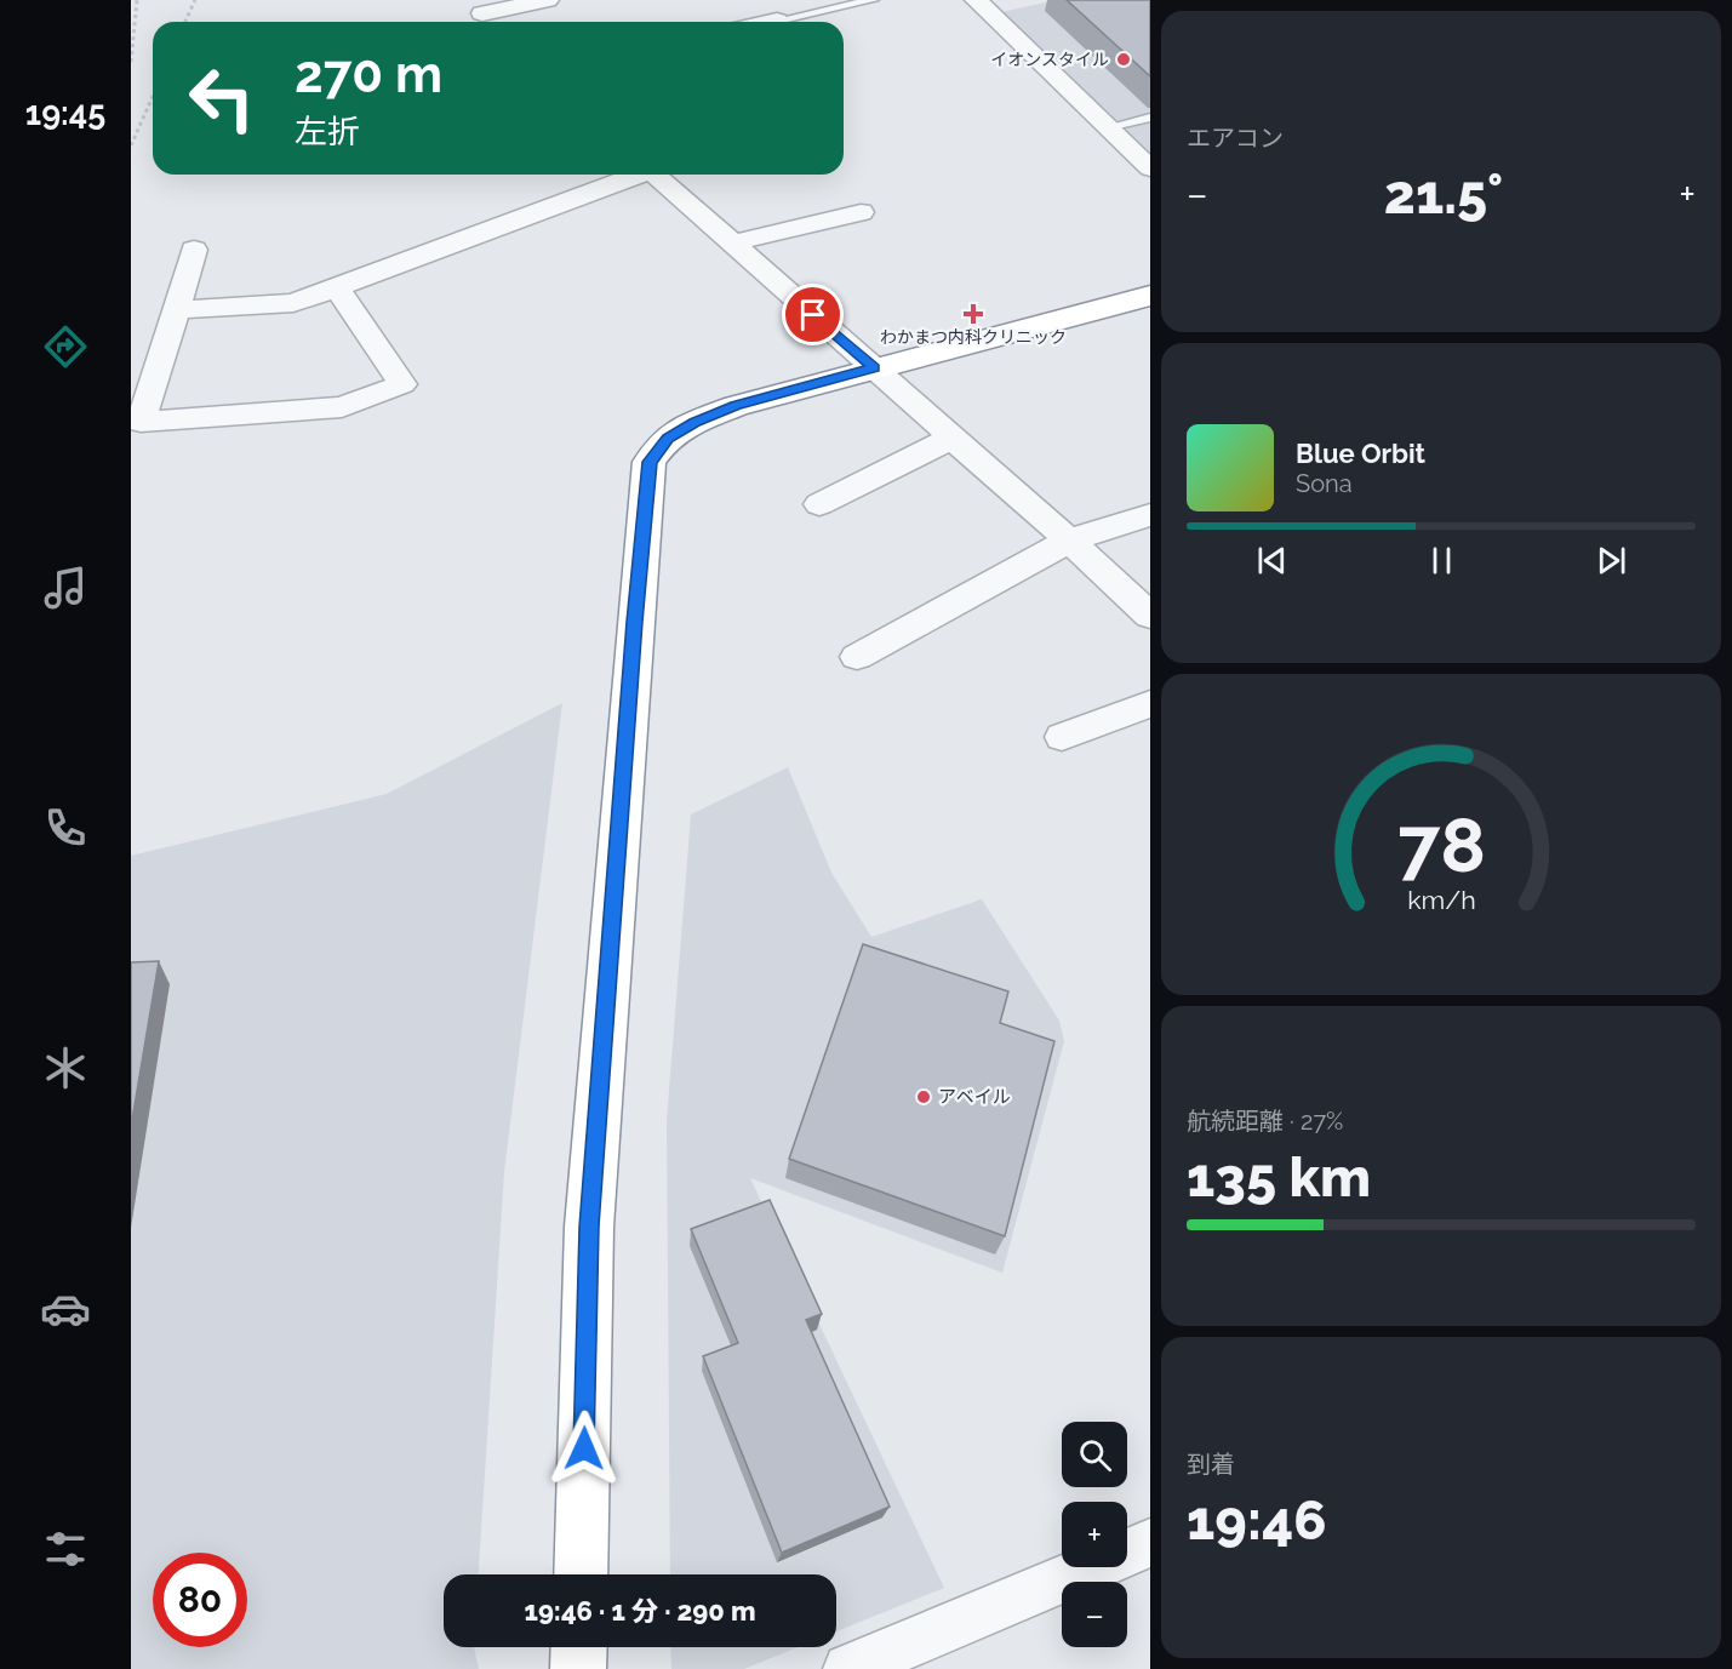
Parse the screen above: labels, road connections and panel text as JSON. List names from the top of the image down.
{
  "places": {
    "other": ["イオンスタイル", "アベイル"],
    "health": ["わかまつ内科クリニック"]
  },
  "page": {
    "tabs": "19:45",
    "tile": [
      "エアコン",
      ["航続距離 · 27%", "135 km"],
      ["到着", "19:46"]
    ],
    "turn": ["270 m", "左折"],
    "heat": ["−", "21.5°", "+"],
    "song": ["Blue Orbit", "Sona"],
    "map_buttons": ["+", "−"],
    "limit": "80",
    "trip": "19:46 · 1 分 · 290 m",
    "gauge": ["78", "km/h"]
  }
}
